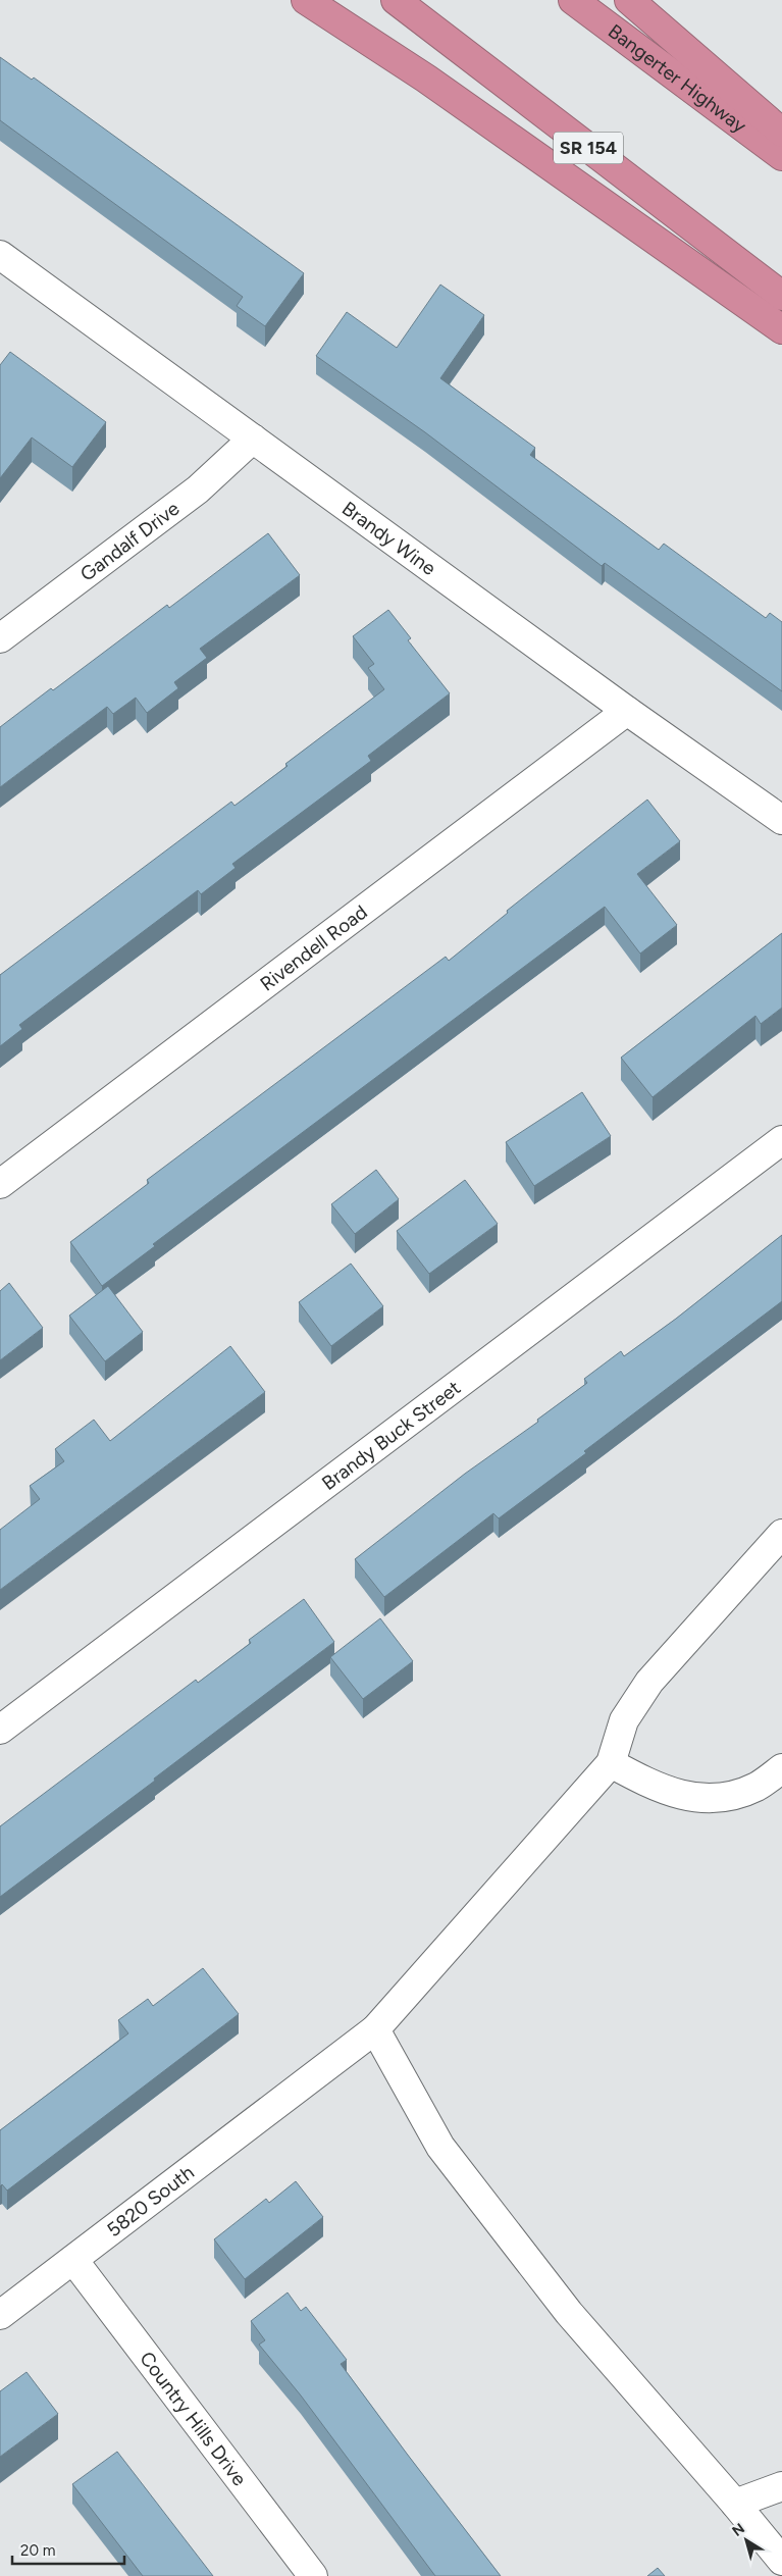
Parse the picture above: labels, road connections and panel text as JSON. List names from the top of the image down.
{
  "streets": {
    "highway": ["Bangerter Highway", "SR 154"],
    "street": [
      "Brandy Wine",
      "Gandalf Drive",
      "Rivendell Road",
      "Brandy Buck Street",
      "5820 South",
      "Country Hills Drive"
    ]
  },
  "crossings": [
    ["Brandy Wine", "Gandalf Drive"],
    ["Brandy Wine", "Rivendell Road"],
    ["5820 South", "Country Hills Drive"]
  ],
  "scale_bar": "20 m",
  "north": "top left"
}
